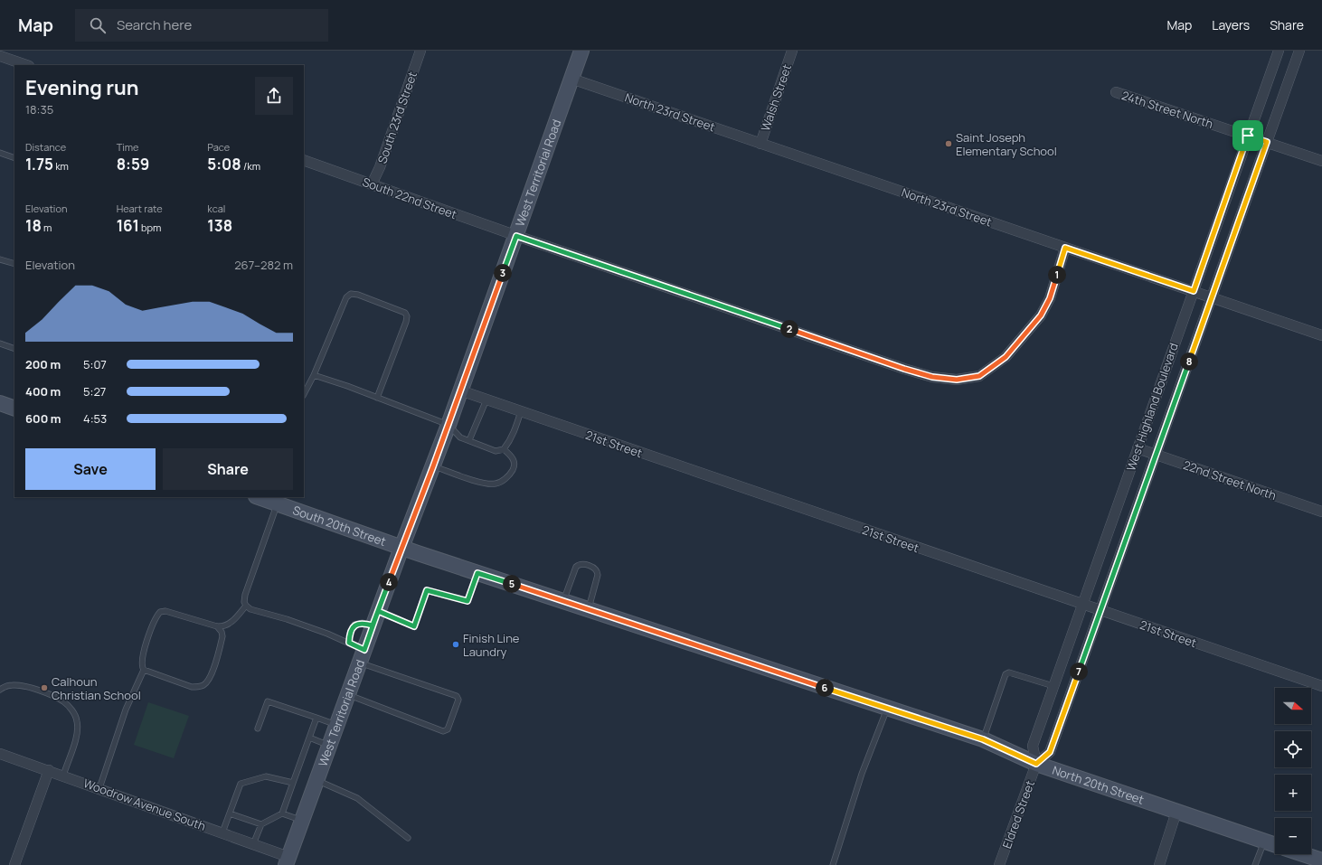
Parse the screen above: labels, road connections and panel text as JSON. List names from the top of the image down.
{
  "streets": {
    "main road": ["West Territorial Road", "South 20th Street", "North 20th Street"],
    "street": [
      "Walsh Street",
      "24th Street North",
      "North 23rd Street",
      "South 23rd Street",
      "South 22nd Street",
      "West Highland Boulevard",
      "21st Street",
      "22nd Street North",
      "Woodrow Avenue South",
      "Eldred Street"
    ]
  },
  "crossings": [
    ["Walsh Street", "North 23rd Street"],
    ["24th Street North", "West Highland Boulevard"],
    ["North 23rd Street", "West Territorial Road"],
    ["North 23rd Street", "South 22nd Street"],
    ["North 23rd Street", "West Highland Boulevard"],
    ["South 23rd Street", "South 22nd Street"],
    ["West Territorial Road", "South 22nd Street"],
    ["West Territorial Road", "21st Street"],
    ["West Territorial Road", "South 20th Street"],
    ["West Territorial Road", "North 20th Street"],
    ["West Territorial Road", "Woodrow Avenue South"],
    ["West Highland Boulevard", "21st Street"],
    ["West Highland Boulevard", "22nd Street North"],
    ["West Highland Boulevard", "North 20th Street"],
    ["West Highland Boulevard", "Eldred Street"],
    ["South 20th Street", "North 20th Street"],
    ["North 20th Street", "Eldred Street"]
  ],
  "places": ["Saint Joseph Elementary School", "Finish Line Laundry", "Calhoun Christian School"],
  "north": "right",
  "page": {
    "header": "Map",
    "search": "Search here",
    "nav": ["Map", "Layers", "Share"],
    "heading": ["Evening run", "18:35"],
    "stats": [
      ["Distance", "1.75 km"],
      ["Time", "8:59"],
      ["Pace", "5:08 /km"],
      ["Elevation", "18 m"],
      ["Heart rate", "161 bpm"],
      ["kcal", "138"]
    ],
    "chart": ["Elevation", "267–282 m"],
    "pins": [
      "3",
      "1",
      "2",
      "8",
      "4",
      "5",
      "7",
      "6"
    ],
    "list": [
      {
        "name": "200 m",
        "note": "5:07"
      },
      {
        "name": "400 m",
        "note": "5:27"
      },
      {
        "name": "600 m",
        "note": "4:53"
      }
    ],
    "buttons": ["Save", "Share"],
    "map_buttons": ["+", "−"]
  }
}
